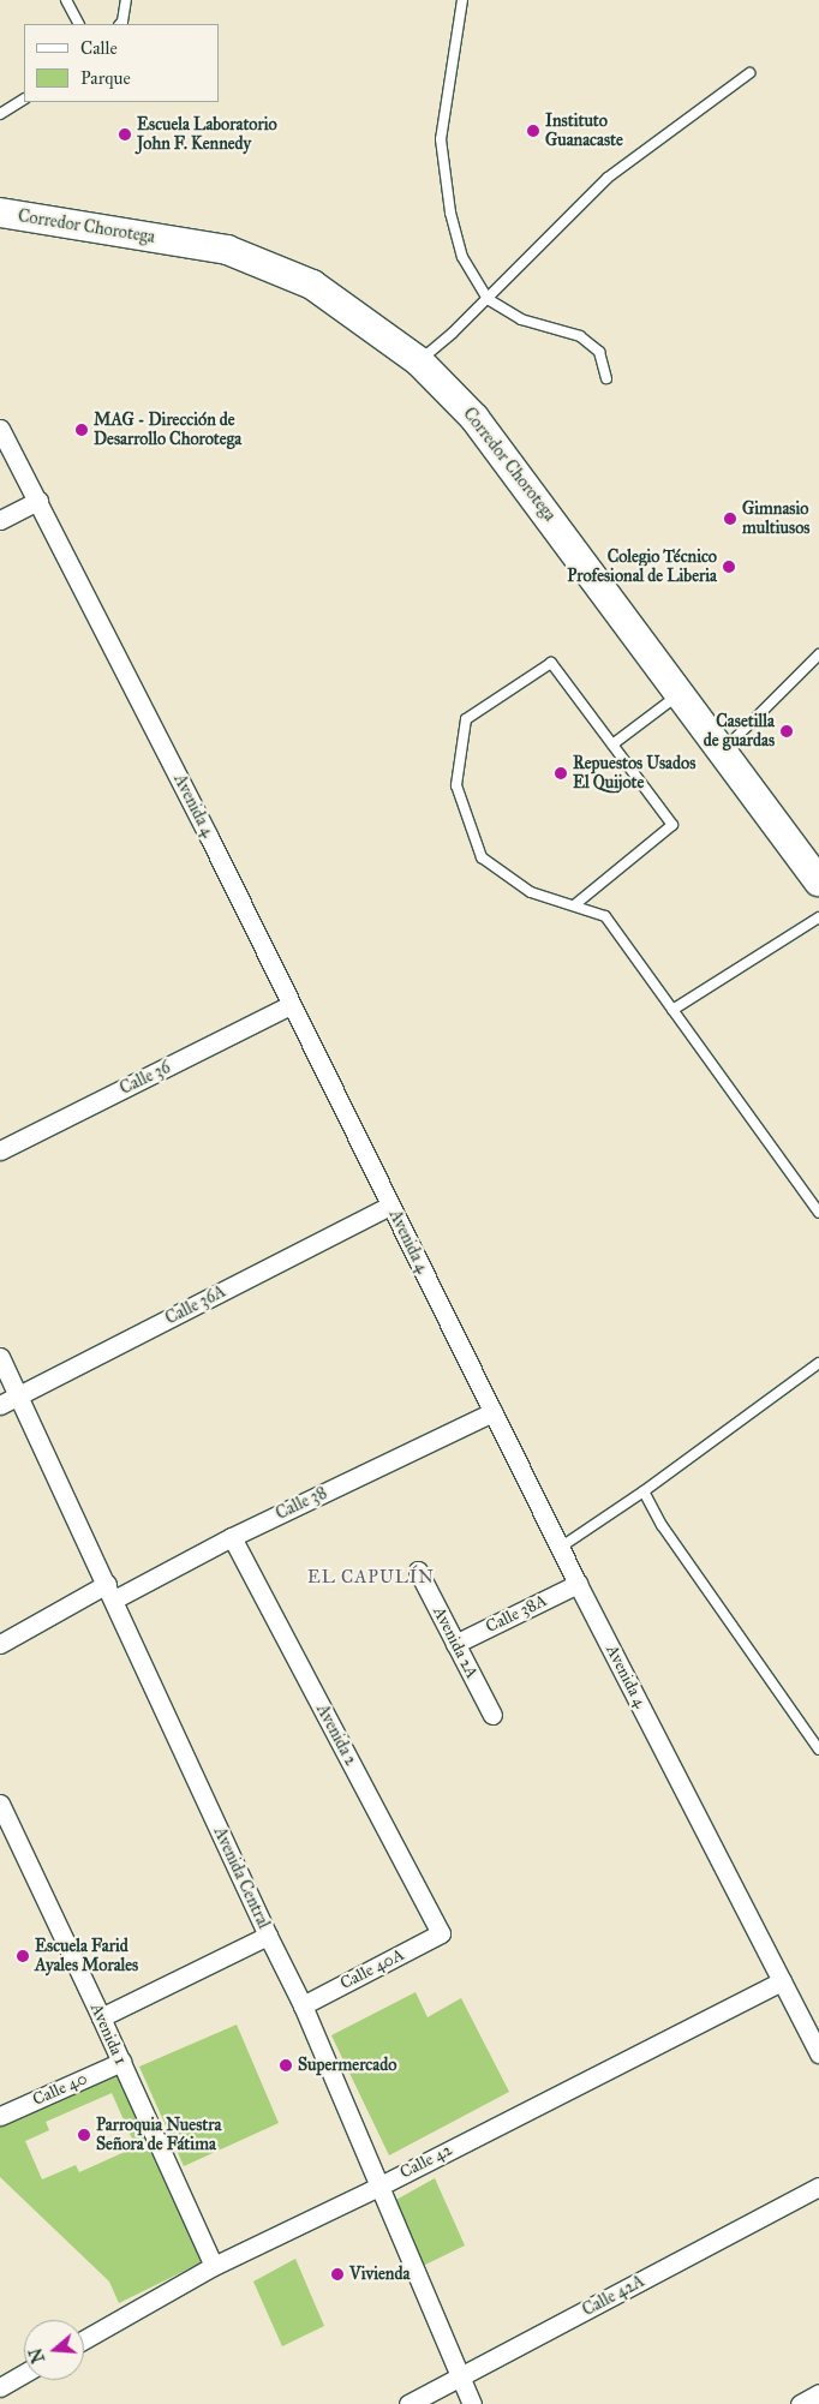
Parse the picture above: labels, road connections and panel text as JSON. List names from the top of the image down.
{
  "streets": {
    "main road": ["Corredor Chorotega"],
    "street": [
      "Avenida 4",
      "Calle 36",
      "Calle 36A",
      "Calle 38",
      "Calle 38A",
      "Avenida 2A",
      "Avenida 2",
      "Avenida Central",
      "Calle 40A",
      "Avenida 1",
      "Calle 40",
      "Calle 42",
      "Calle 42A"
    ]
  },
  "crossings": [
    ["Avenida 4", "Calle 36"],
    ["Avenida 4", "Calle 36A"],
    ["Avenida 4", "Calle 38"],
    ["Avenida 4", "Calle 38A"],
    ["Avenida 4", "Calle 42"],
    ["Calle 36A", "Avenida Central"],
    ["Calle 38", "Avenida 2"],
    ["Calle 38", "Avenida Central"],
    ["Calle 38A", "Avenida 2A"],
    ["Avenida 2", "Calle 40A"],
    ["Avenida Central", "Calle 40A"],
    ["Avenida Central", "Calle 42"],
    ["Avenida Central", "Calle 42A"],
    ["Avenida 1", "Calle 40"],
    ["Avenida 1", "Calle 42"]
  ],
  "districts": ["EL CAPULÍN"],
  "places": [
    "Instituto Guanacaste",
    "Escuela Laboratorio John F. Kennedy",
    "MAG - Dirección de Desarrollo Chorotega",
    "Gimnasio multiusos",
    "Colegio Técnico Profesional de Liberia",
    "Casetilla de guardas",
    "Repuestos Usados El Quijote",
    "Escuela Farid Ayales Morales",
    "Supermercado",
    "Parroquia Nuestra Señora de Fátima",
    "Vivienda"
  ],
  "legend": ["Calle", "Parque"],
  "north": "left"
}
